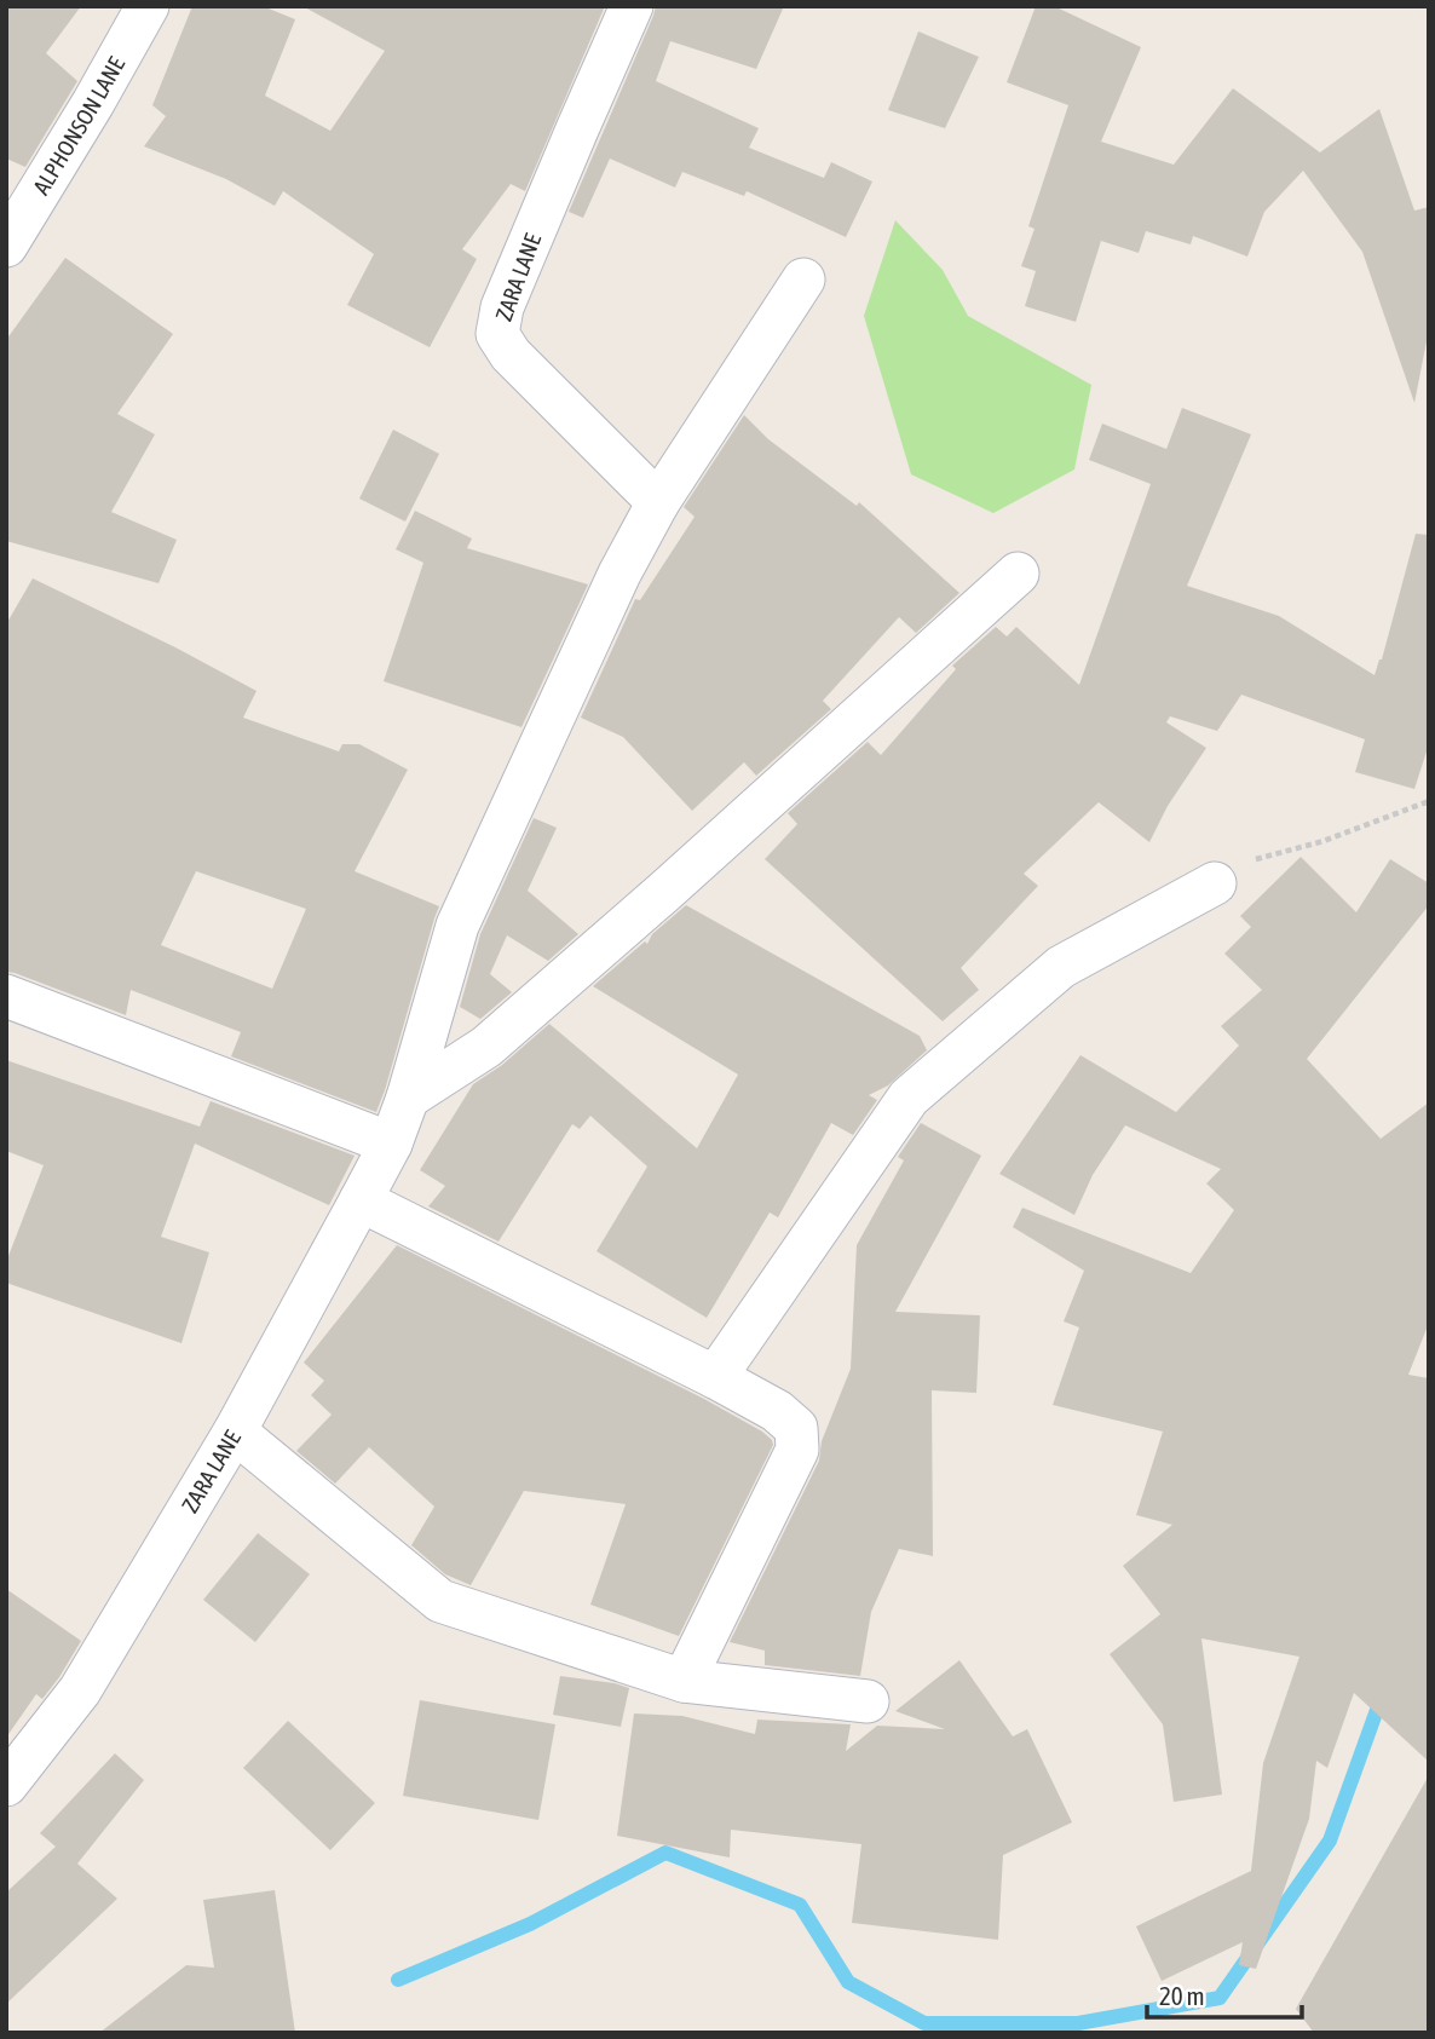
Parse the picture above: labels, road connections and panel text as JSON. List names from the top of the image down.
{
  "streets": {
    "street": ["ALPHONSON LANE", "ZARA LANE"]
  },
  "scale_bar": "20 m"
}
